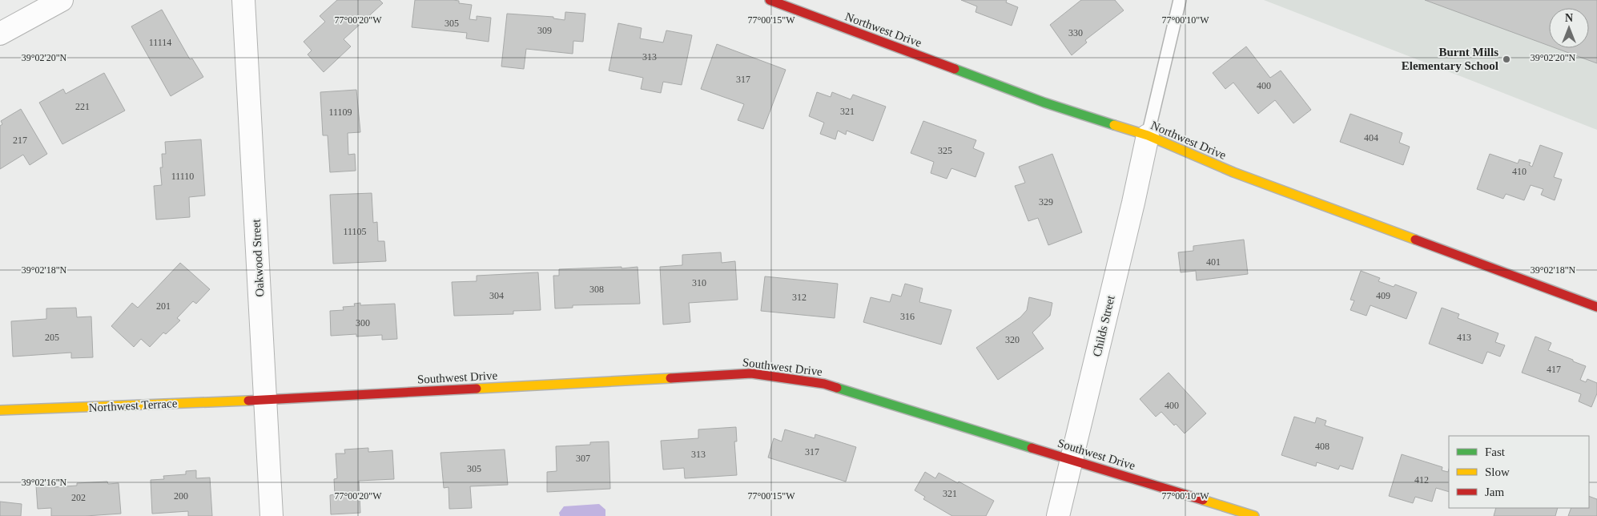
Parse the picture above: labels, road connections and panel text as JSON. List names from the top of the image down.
{
  "streets": {
    "street": [
      "Northwest Drive",
      "Oakwood Street",
      "Childs Street",
      "Southwest Drive",
      "Northwest Terrace"
    ]
  },
  "crossings": [
    ["Northwest Drive", "Childs Street"],
    ["Oakwood Street", "Southwest Drive"],
    ["Oakwood Street", "Northwest Terrace"],
    ["Childs Street", "Southwest Drive"],
    ["Southwest Drive", "Northwest Terrace"]
  ],
  "places": ["Burnt Mills Elementary School"],
  "house_numbers": [
    "305",
    "309",
    "330",
    "11114",
    "313",
    "317",
    "400",
    "221",
    "321",
    "11109",
    "404",
    "217",
    "325",
    "410",
    "11110",
    "329",
    "11105",
    "401",
    "310",
    "308",
    "304",
    "409",
    "312",
    "201",
    "316",
    "300",
    "205",
    "413",
    "320",
    "417",
    "400",
    "408",
    "317",
    "313",
    "307",
    "305",
    "412",
    "321",
    "200",
    "202"
  ],
  "legend": ["Fast", "Slow", "Jam"],
  "north": "top",
  "coordinates": [
    "77°00'20\"W",
    "77°00'15\"W",
    "77°00'10\"W",
    "39°02'20\"N",
    "39°02'18\"N",
    "39°02'16\"N"
  ]
}
